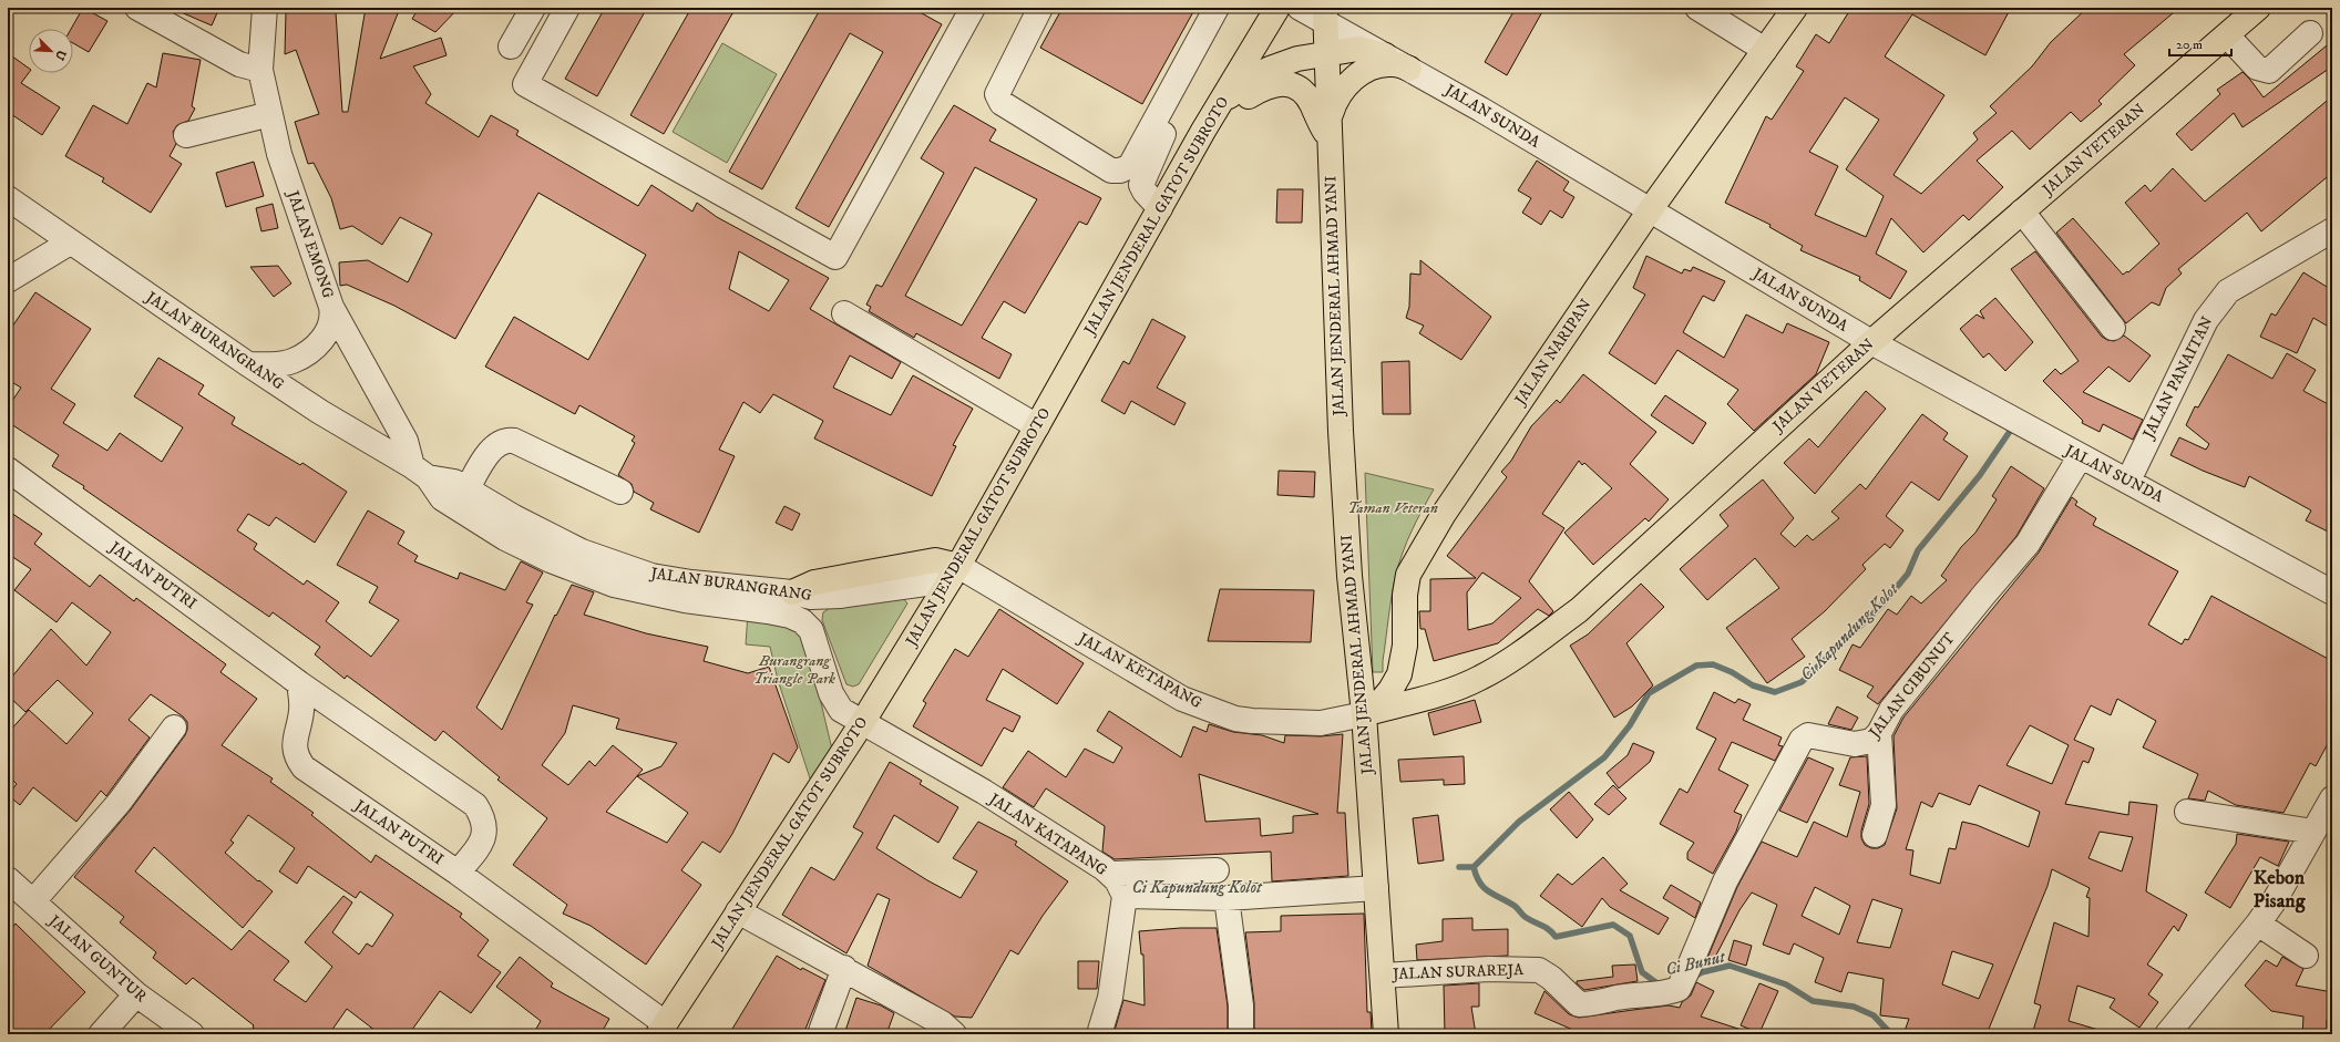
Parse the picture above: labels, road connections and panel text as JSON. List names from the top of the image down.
{
  "streets": {
    "main road": [
      "JALAN VETERAN",
      "JALAN JENDERAL GATOT SUBROTO",
      "JALAN JENDERAL AHMAD YANI",
      "JALAN NARIPAN"
    ],
    "street": [
      "JALAN SUNDA",
      "JALAN EMONG",
      "JALAN BURANGRANG",
      "JALAN PANAITAN",
      "JALAN PUTRI",
      "JALAN KETAPANG",
      "JALAN CIBUNUT",
      "JALAN KATAPANG",
      "JALAN GUNTUR",
      "JALAN SURAREJA"
    ]
  },
  "crossings": [
    ["JALAN SUNDA", "JALAN VETERAN"],
    ["JALAN SUNDA", "JALAN JENDERAL AHMAD YANI"],
    ["JALAN SUNDA", "JALAN NARIPAN"],
    ["JALAN SUNDA", "JALAN PANAITAN"],
    ["JALAN SUNDA", "JALAN CIBUNUT"],
    ["JALAN VETERAN", "JALAN JENDERAL AHMAD YANI"],
    ["JALAN VETERAN", "JALAN NARIPAN"],
    ["JALAN VETERAN", "JALAN KETAPANG"],
    ["JALAN JENDERAL GATOT SUBROTO", "JALAN BURANGRANG"],
    ["JALAN JENDERAL GATOT SUBROTO", "JALAN PUTRI"],
    ["JALAN JENDERAL GATOT SUBROTO", "JALAN KETAPANG"],
    ["JALAN JENDERAL GATOT SUBROTO", "JALAN KATAPANG"],
    ["JALAN EMONG", "JALAN BURANGRANG"],
    ["JALAN JENDERAL AHMAD YANI", "JALAN NARIPAN"],
    ["JALAN JENDERAL AHMAD YANI", "JALAN KETAPANG"],
    ["JALAN JENDERAL AHMAD YANI", "JALAN SURAREJA"],
    ["JALAN BURANGRANG", "JALAN KATAPANG"],
    ["JALAN NARIPAN", "JALAN KETAPANG"],
    ["JALAN CIBUNUT", "JALAN SURAREJA"]
  ],
  "districts": ["Kebon Pisang"],
  "water": ["Ci Kapundung Kolot", "Ci Bunut"],
  "parks": ["Taman Veteran", "Burangrang Triangle Park"],
  "scale_bar": "20 m",
  "north": "bottom right"
}
